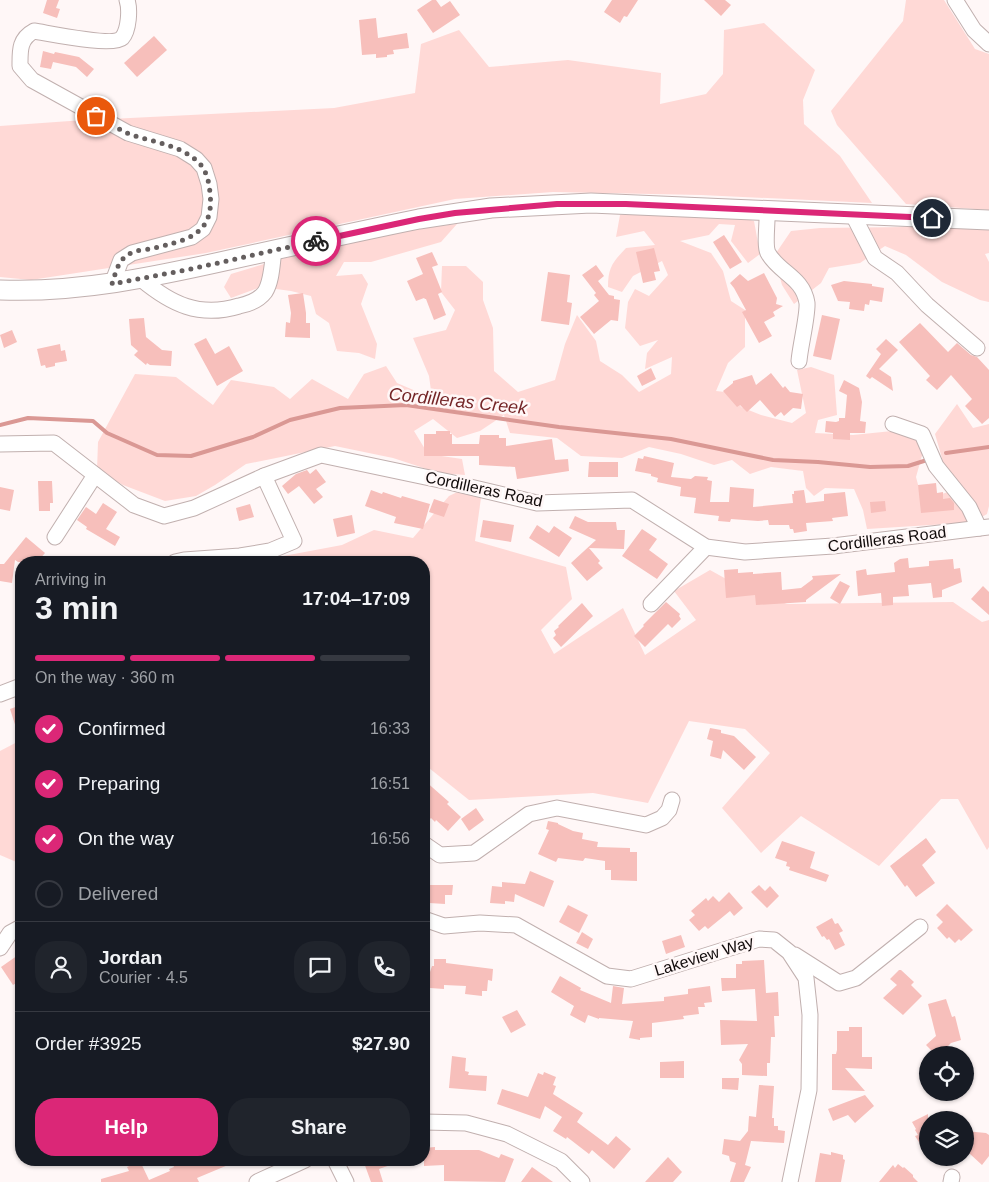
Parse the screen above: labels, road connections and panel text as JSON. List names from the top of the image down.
{
  "streets": {
    "street": ["Cordilleras Road", "Lakeview Way"]
  },
  "water": ["Cordilleras Creek"],
  "page": {
    "heading": ["3 min", "Arriving in", "17:04–17:09"],
    "panel": [
      "Jordan",
      "Courier · 4.5",
      "Order #3925",
      "$27.90"
    ],
    "bar": "On the way · 360 m",
    "list": [
      ["Confirmed", "16:33"],
      ["Preparing", "16:51"],
      ["On the way", "16:56"],
      "Delivered"
    ],
    "buttons": ["Help", "Share"]
  }
}
